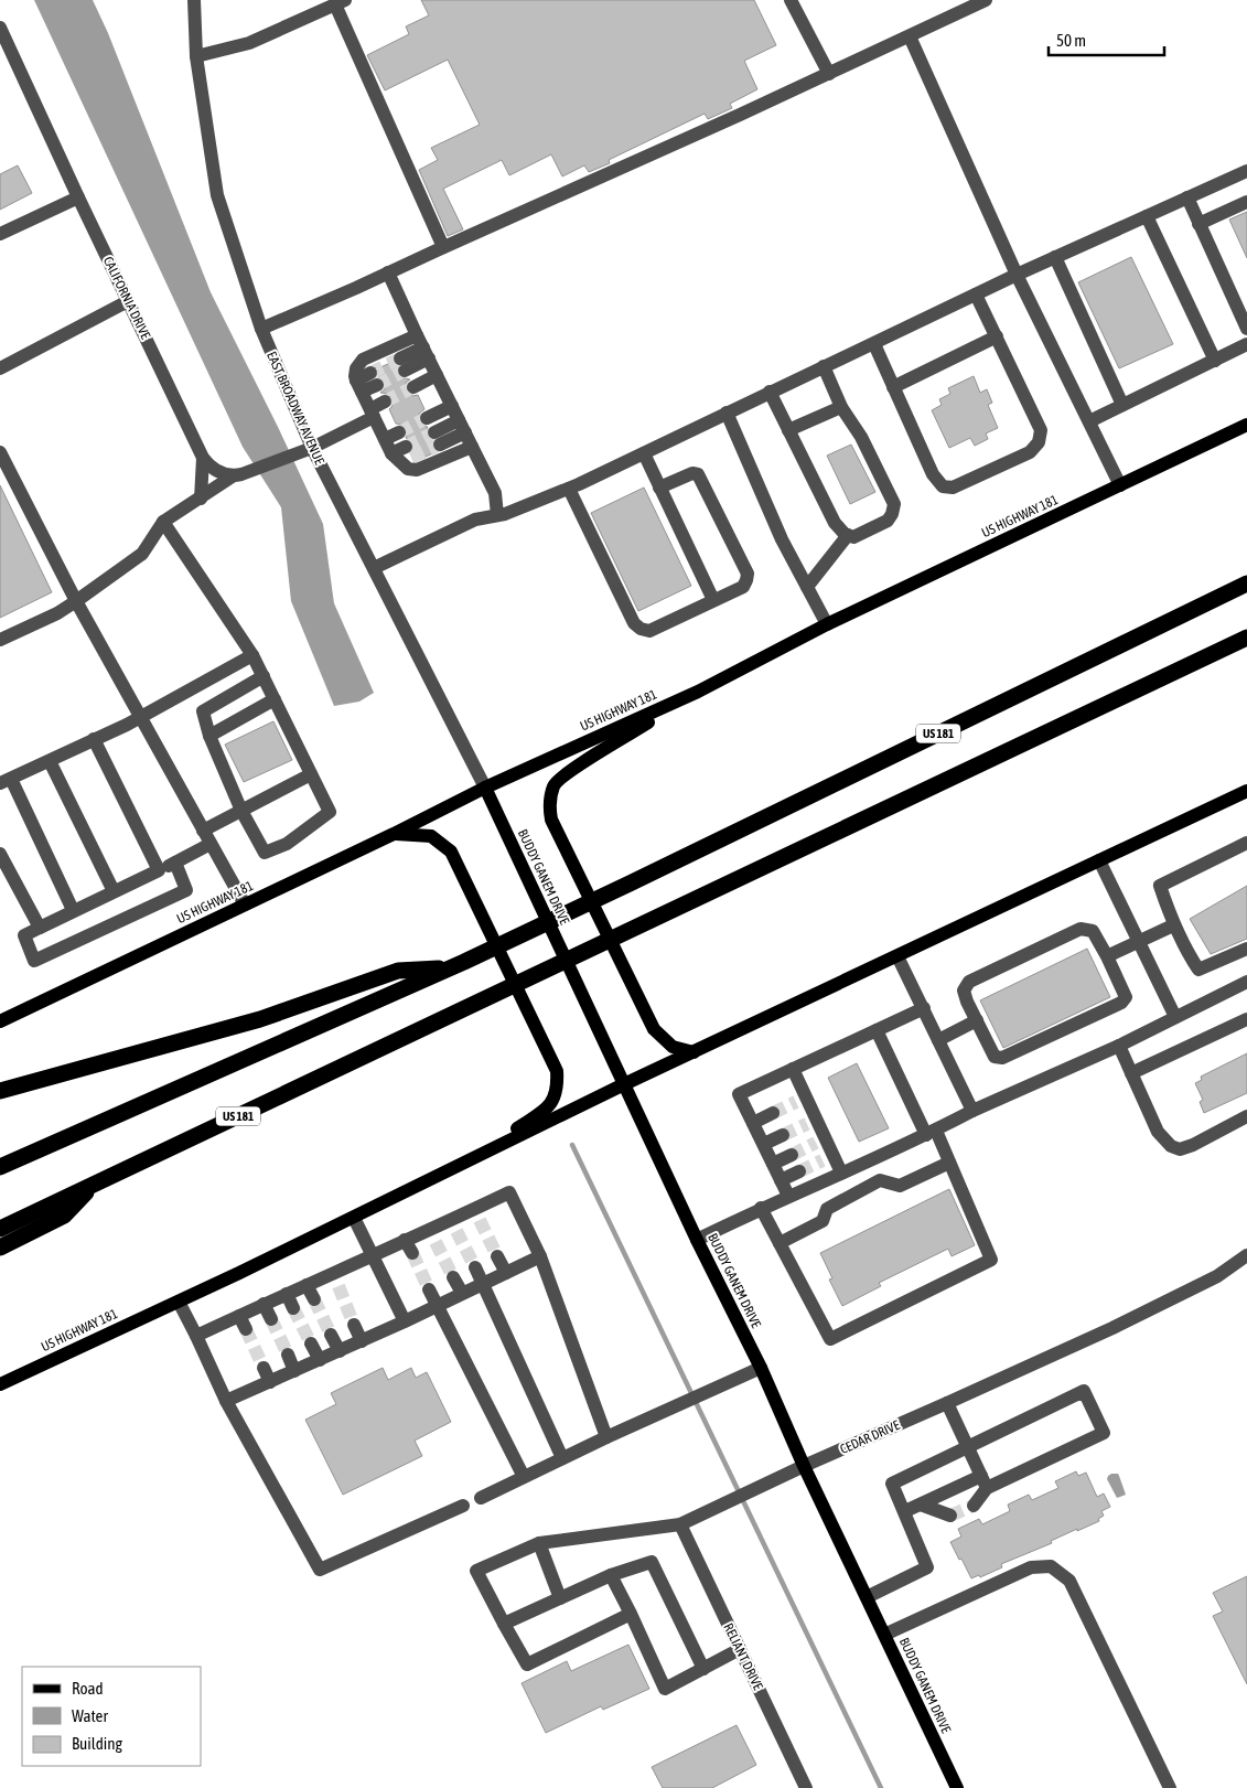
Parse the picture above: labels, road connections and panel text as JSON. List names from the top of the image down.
{
  "streets": {
    "highway": ["US 181"],
    "main road": ["US HIGHWAY 181", "BUDDY GANEM DRIVE"],
    "street": [
      "CALIFORNIA DRIVE",
      "EAST BROADWAY AVENUE",
      "CEDAR DRIVE",
      "RELIANT DRIVE"
    ]
  },
  "crossings": [
    ["EAST BROADWAY AVENUE", "US HIGHWAY 181"],
    ["EAST BROADWAY AVENUE", "BUDDY GANEM DRIVE"],
    ["US HIGHWAY 181", "BUDDY GANEM DRIVE"],
    ["BUDDY GANEM DRIVE", "CEDAR DRIVE"],
    ["CEDAR DRIVE", "RELIANT DRIVE"]
  ],
  "legend": ["Road", "Water", "Building"],
  "scale_bar": "50 m"
}
